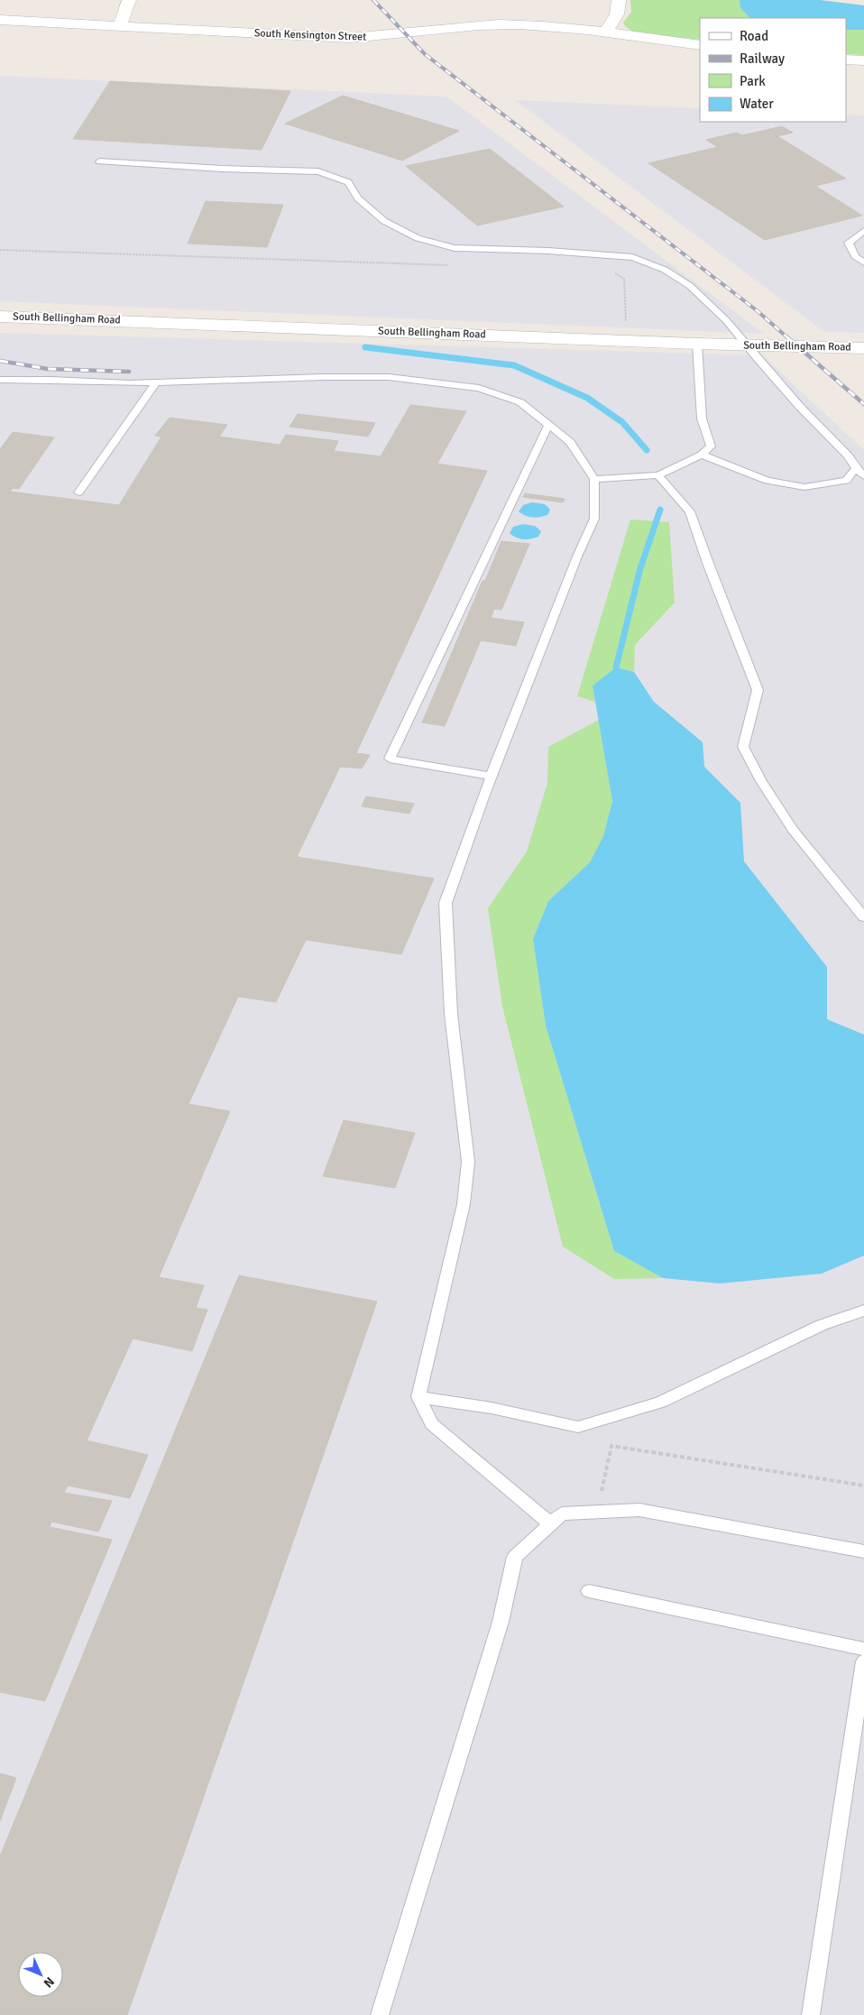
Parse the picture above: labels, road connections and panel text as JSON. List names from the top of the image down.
{
  "streets": {
    "street": ["South Kensington Street", "South Bellingham Road"]
  },
  "legend": [
    "Road",
    "Railway",
    "Park",
    "Water"
  ],
  "north": "bottom right"
}
